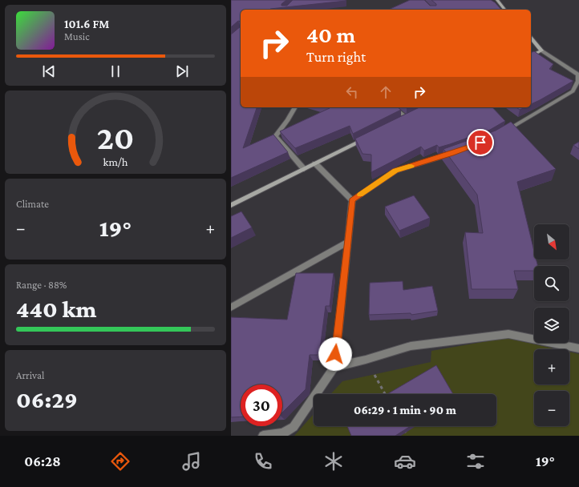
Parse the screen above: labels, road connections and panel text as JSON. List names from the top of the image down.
{
  "north": "bottom right",
  "page": {
    "turn": ["40 m", "Turn right"],
    "song": ["101.6 FM", "Music"],
    "tile": [
      "Climate",
      ["Range · 88%", "440 km"],
      ["Arrival", "06:29"]
    ],
    "heat": ["−", "19°", "+"],
    "map_buttons": ["+", "−"],
    "limit": "30",
    "trip": "06:29 · 1 min · 90 m",
    "tabs": ["06:28", "19°"],
    "gauge": ["20", "km/h"]
  }
}
